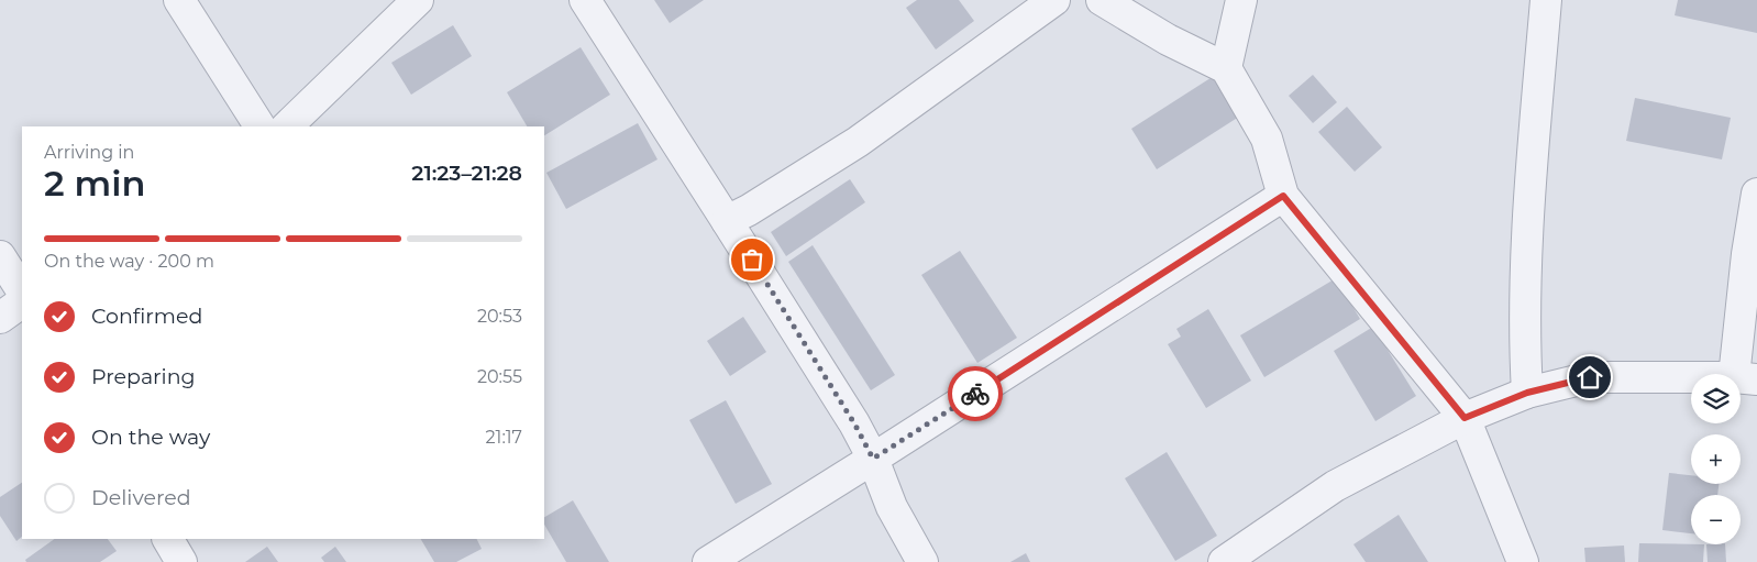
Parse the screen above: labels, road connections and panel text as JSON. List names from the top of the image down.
{
  "page": {
    "heading": ["2 min", "Arriving in", "21:23–21:28"],
    "bar": "On the way · 200 m",
    "list": [
      ["Confirmed", "20:53"],
      ["Preparing", "20:55"],
      ["On the way", "21:17"],
      "Delivered"
    ],
    "map_buttons": ["+", "−"]
  }
}
